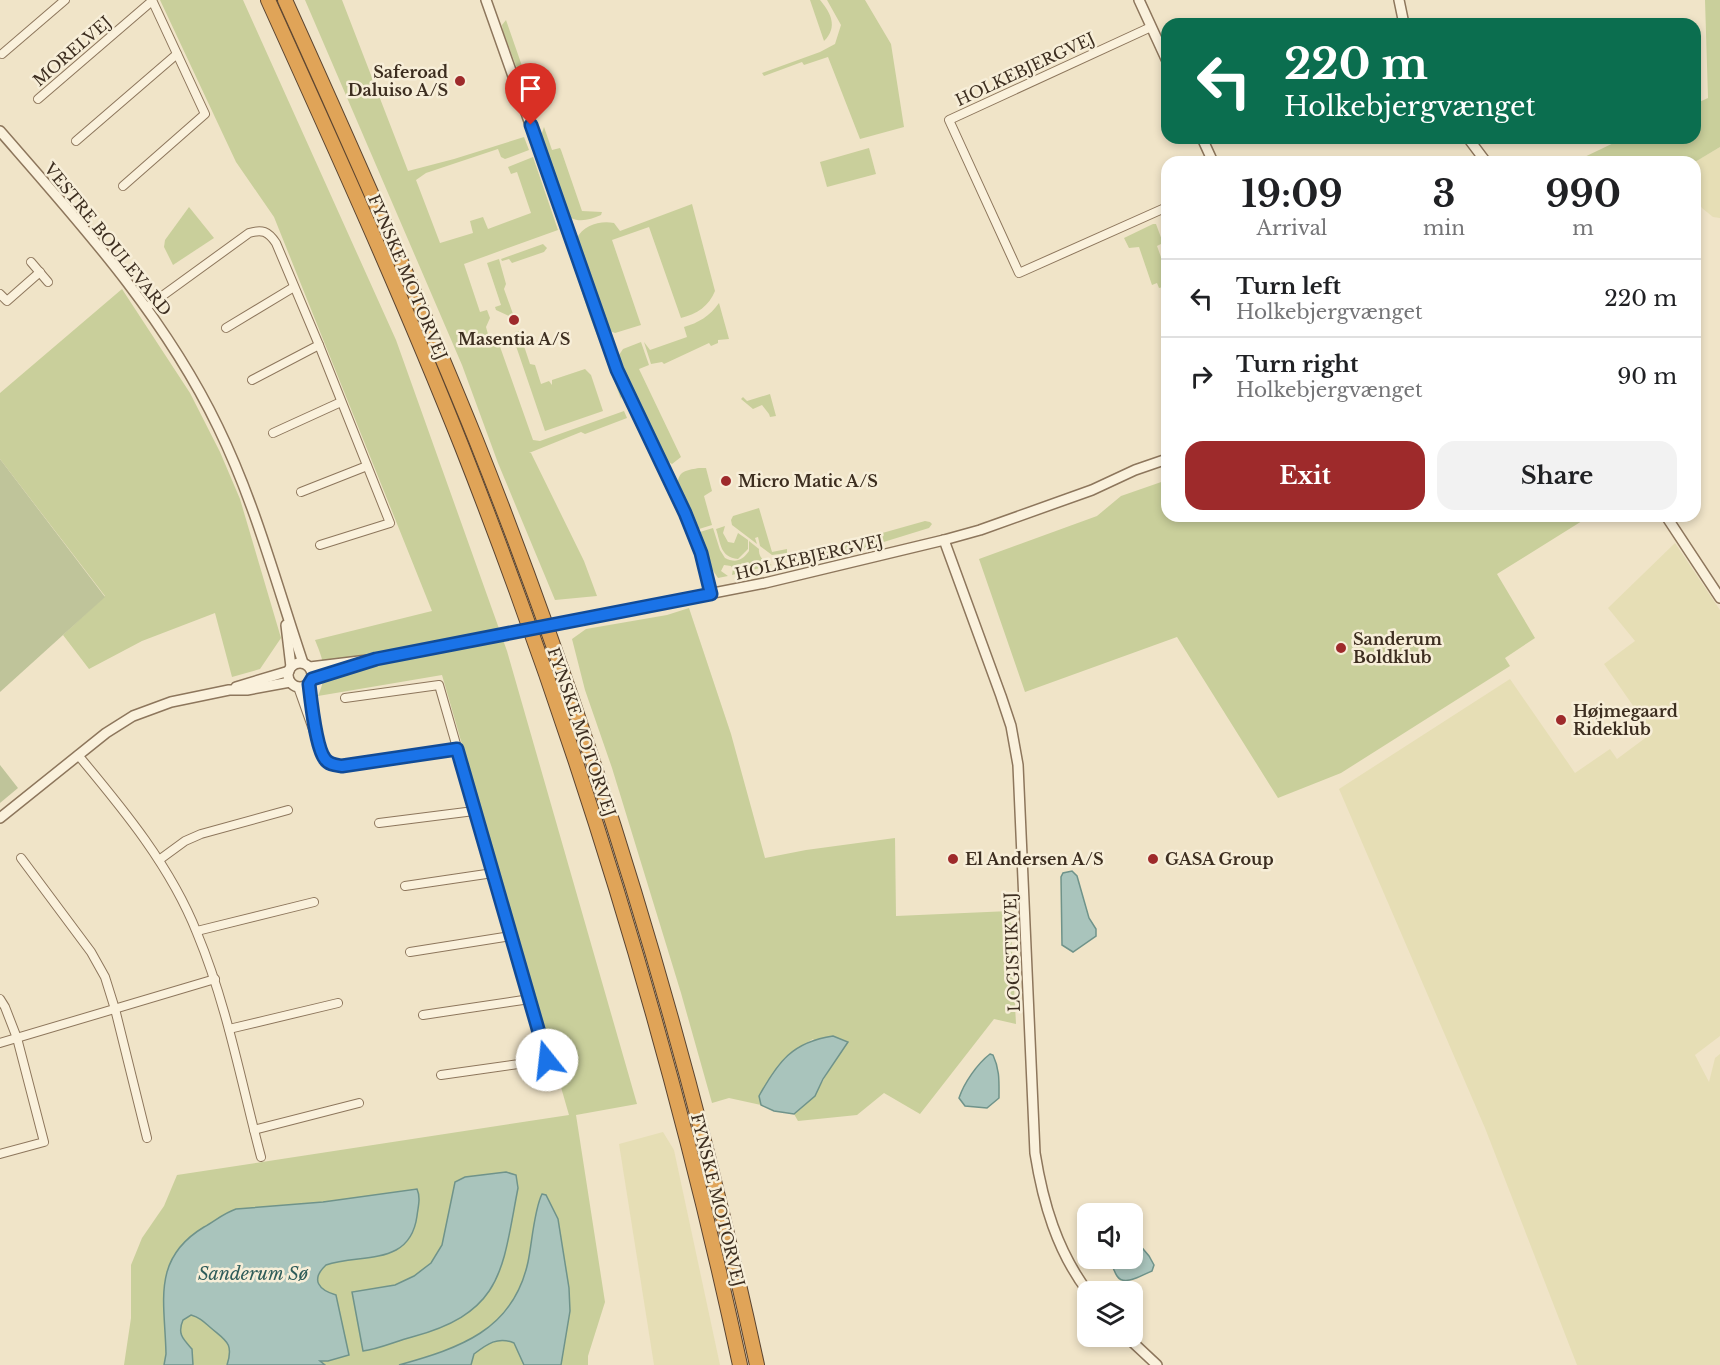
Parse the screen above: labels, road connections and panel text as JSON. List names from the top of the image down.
{
  "streets": {
    "highway": ["FYNSKE MOTORVEJ"],
    "street": [
      "MORELVEJ",
      "HOLKEBJERGVEJ",
      "VESTRE BOULEVARD",
      "LOGISTIKVEJ"
    ]
  },
  "crossings": [
    ["HOLKEBJERGVEJ", "VESTRE BOULEVARD"],
    ["HOLKEBJERGVEJ", "LOGISTIKVEJ"]
  ],
  "water": ["Sanderum Sø"],
  "places": [
    "Saferoad Daluiso A/S",
    "Masentia A/S",
    "Micro Matic A/S",
    "Sanderum Boldklub",
    "Højmegaard Rideklub",
    "El Andersen A/S",
    "GASA Group"
  ],
  "page": {
    "turn": ["220 m", "Holkebjergvænget"],
    "eta": [
      "19:09",
      "Arrival",
      "3",
      "min",
      "990",
      "m"
    ],
    "list": [
      {
        "name": "Turn left",
        "note": "Holkebjergvænget",
        "value": "220 m"
      },
      {
        "name": "Turn right",
        "note": "Holkebjergvænget",
        "value": "90 m"
      }
    ],
    "buttons": ["Exit", "Share"]
  }
}
